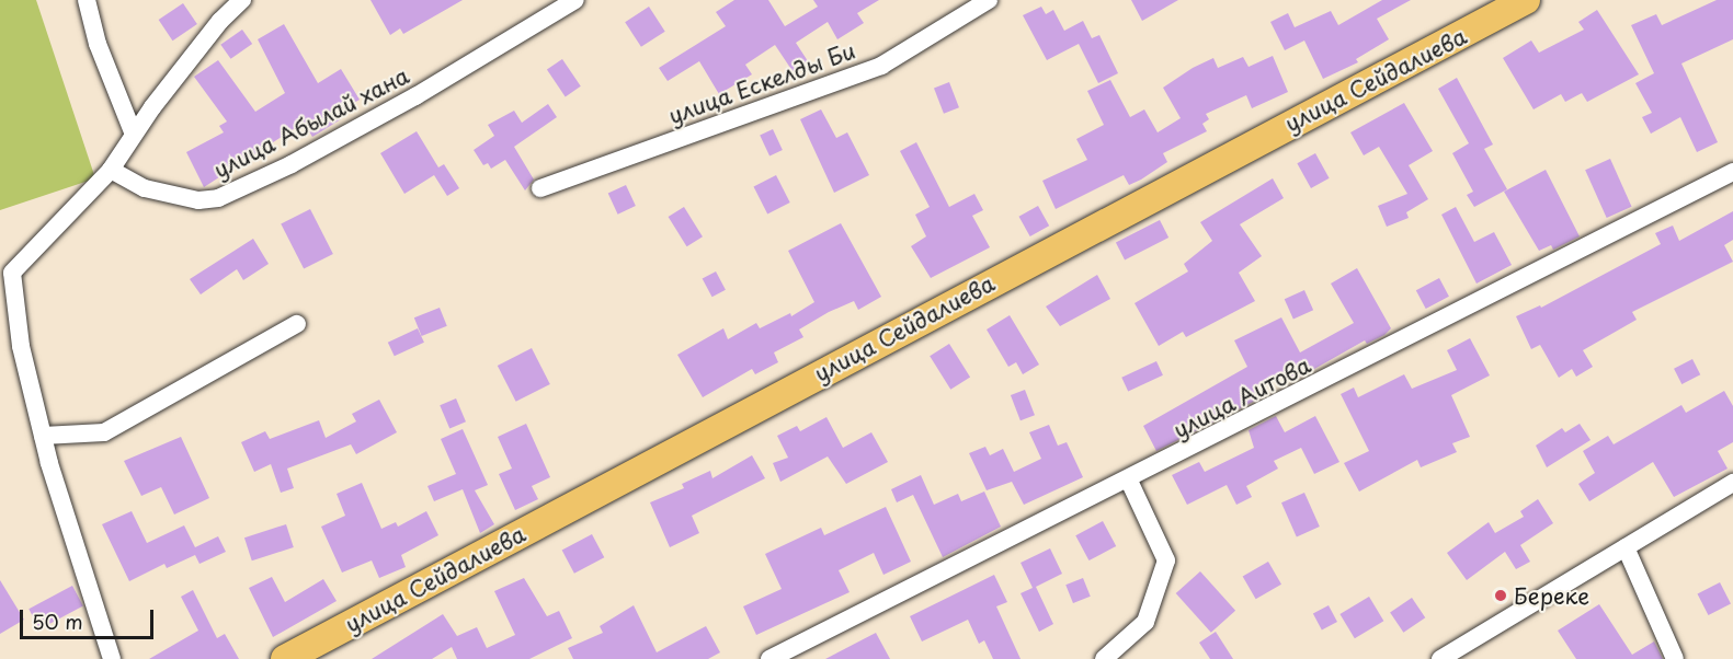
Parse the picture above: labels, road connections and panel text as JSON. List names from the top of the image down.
{
  "streets": {
    "main road": ["улица Сейдалиева"],
    "street": ["улица Ескелды Би", "улица Абылай хана", "улица Аитова"]
  },
  "places": ["Береке"],
  "scale_bar": "50 m"
}
